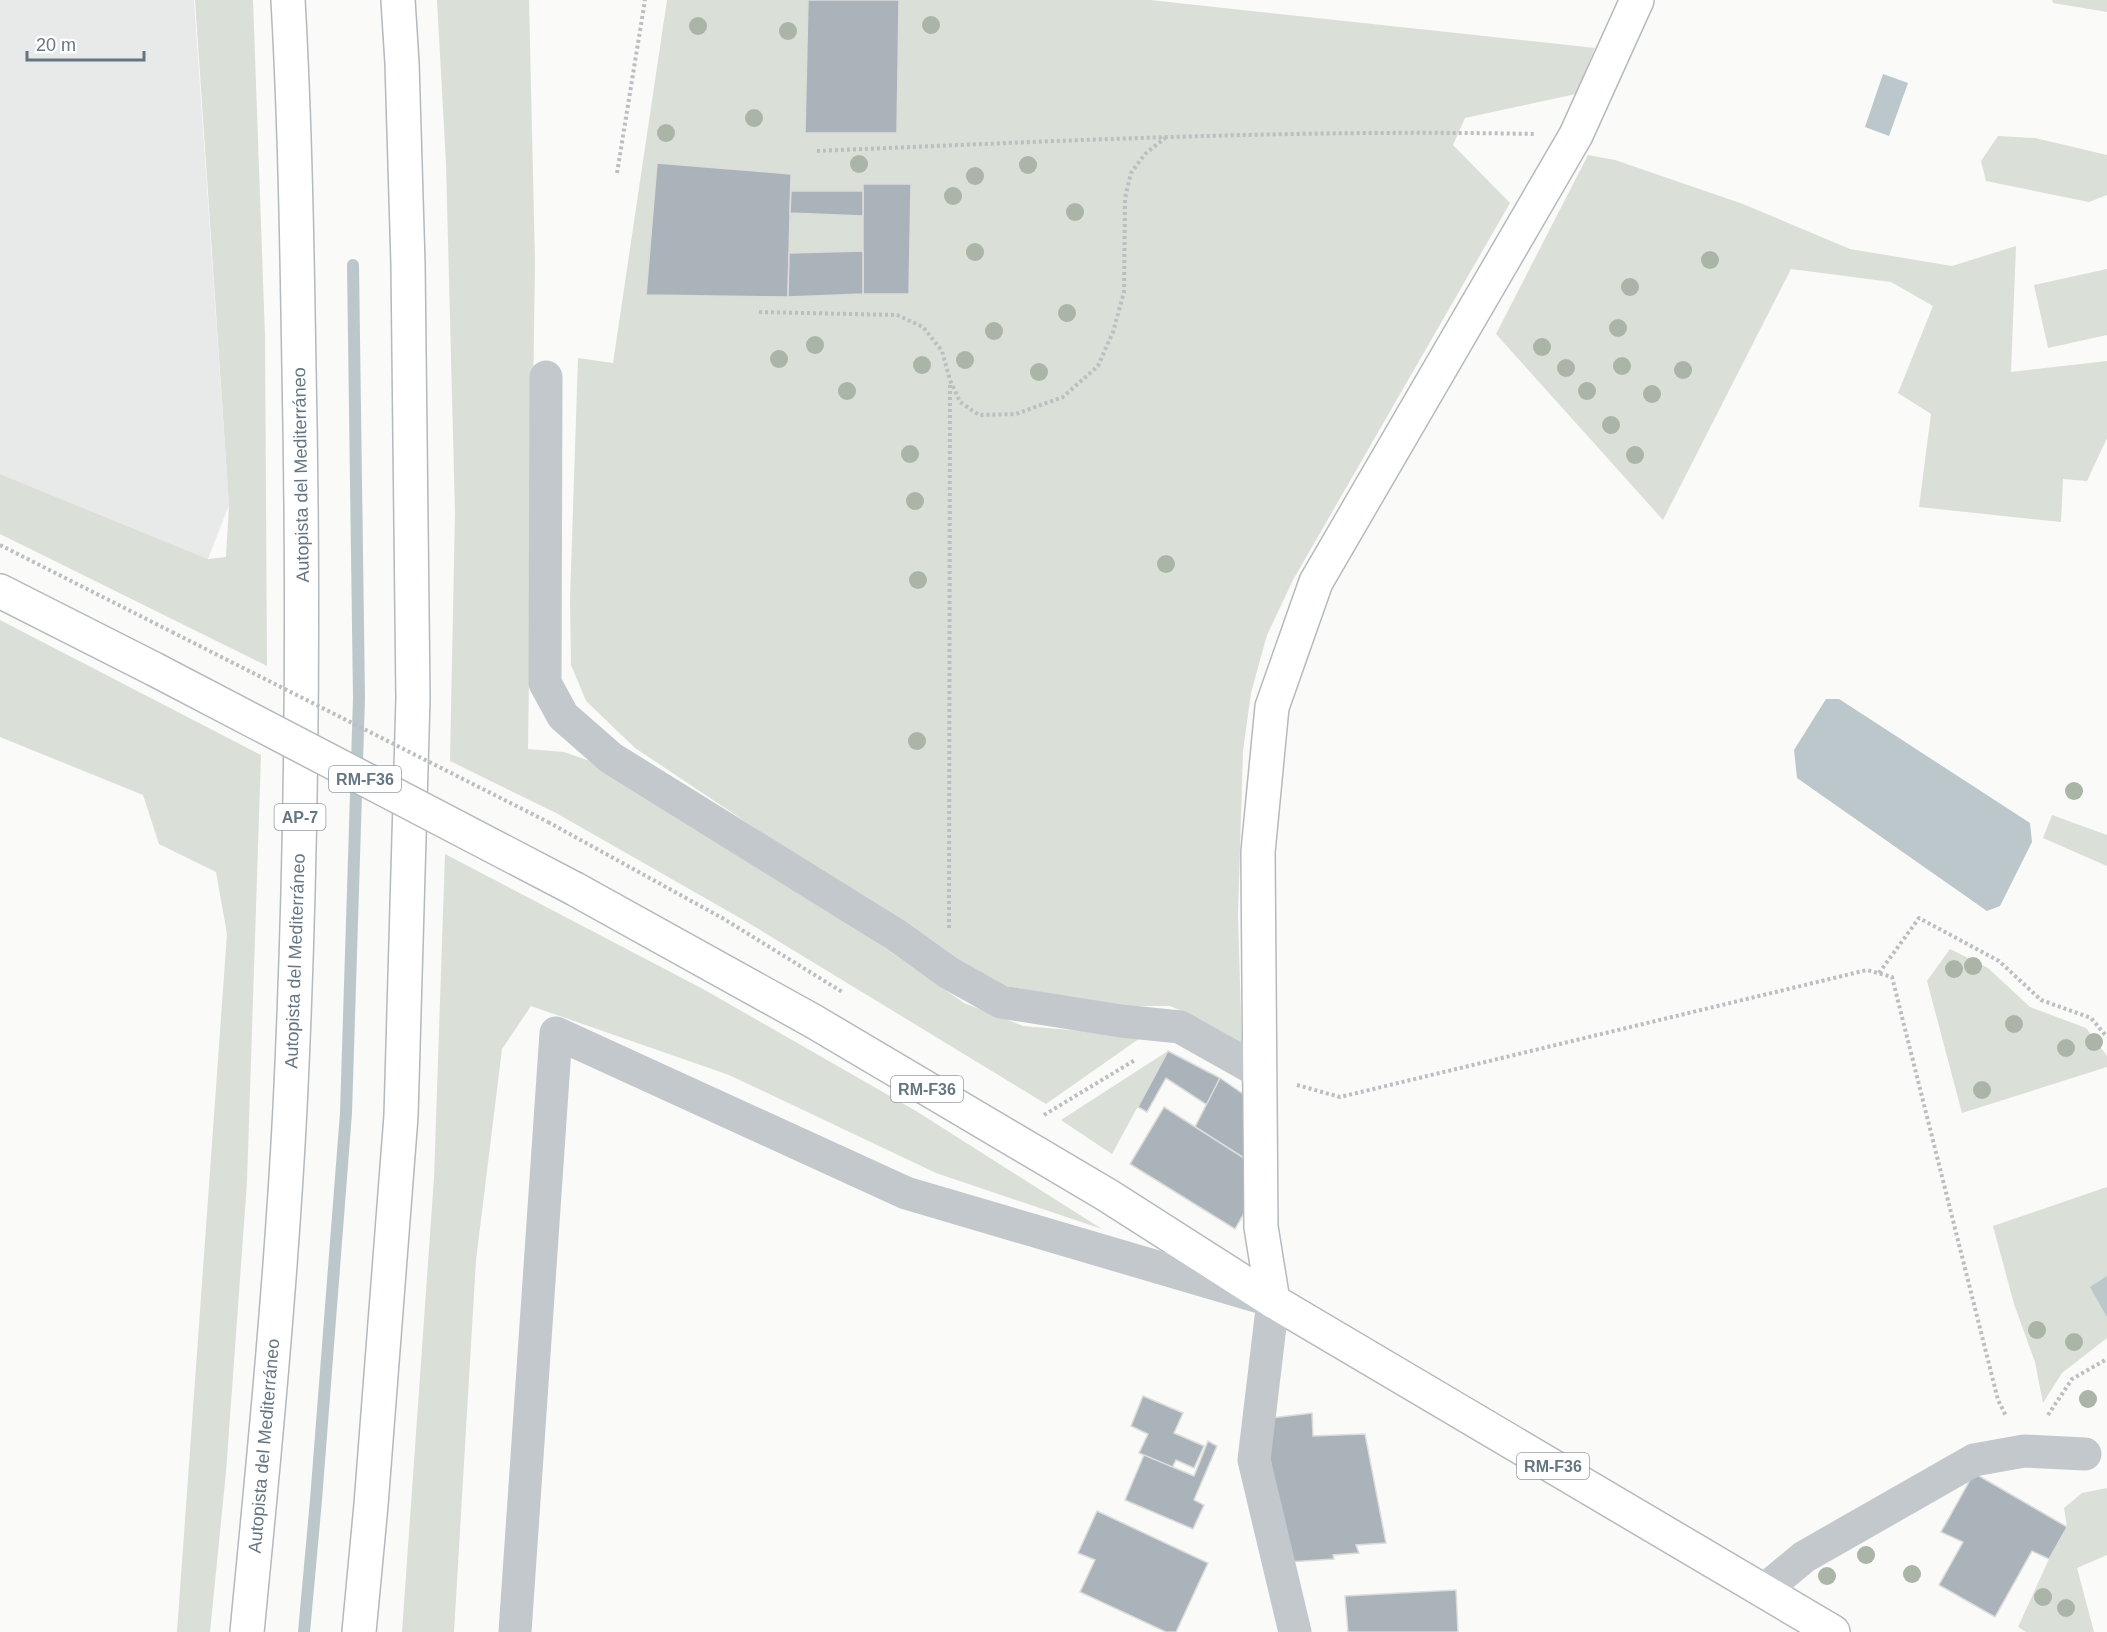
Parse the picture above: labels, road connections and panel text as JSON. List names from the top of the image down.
{
  "streets": {
    "main road": ["Autopista del Mediterráneo", "RM-F36", "AP-7"]
  },
  "scale_bar": "20 m"
}
